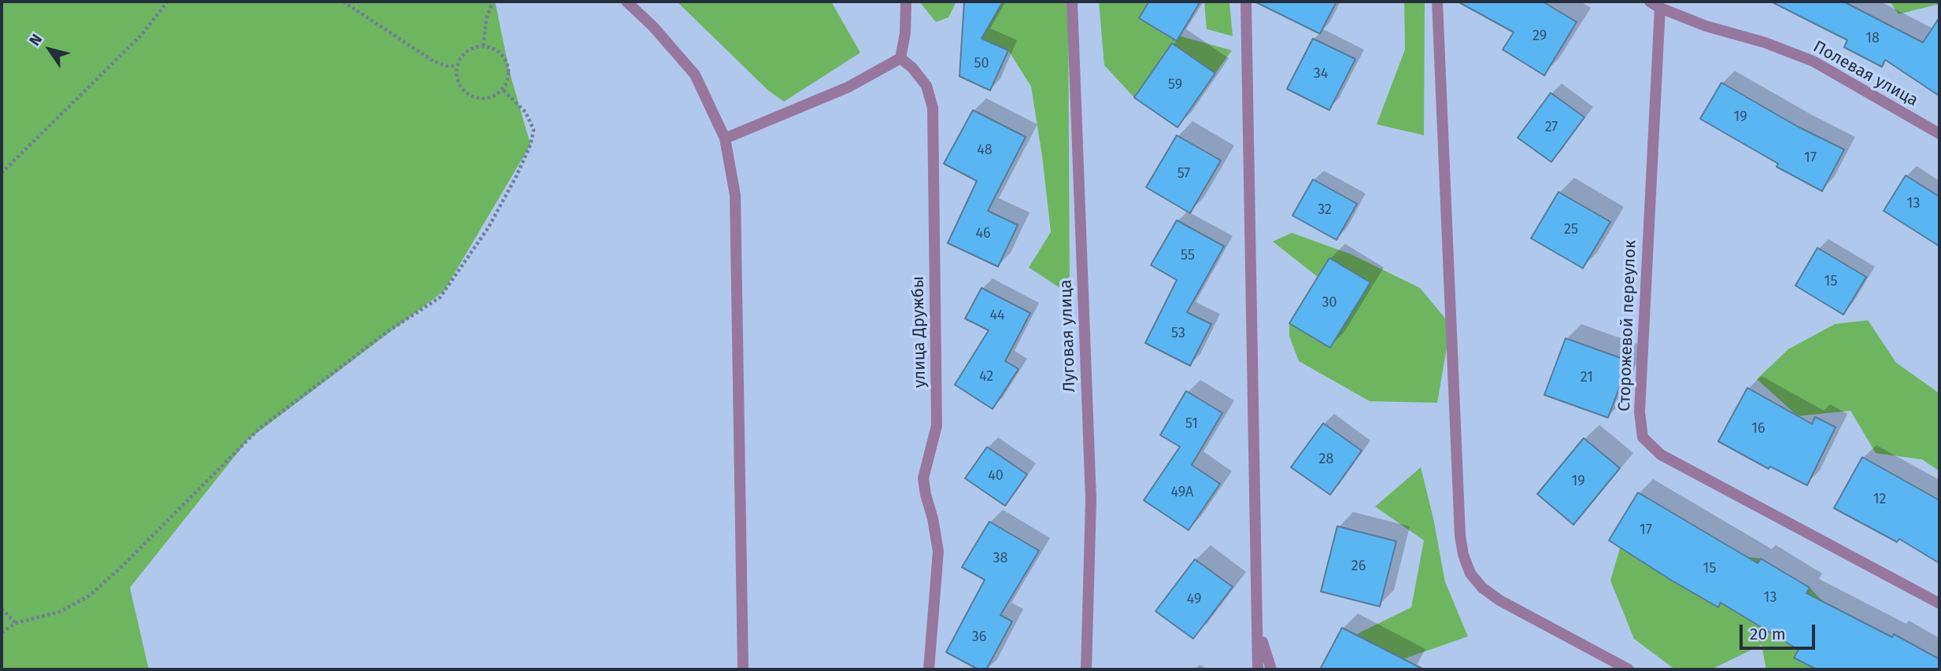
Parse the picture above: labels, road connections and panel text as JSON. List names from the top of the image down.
{
  "streets": {
    "street": [
      "Полевая улица",
      "Сторожевой переулок",
      "улица Дружбы",
      "Луговая улица"
    ]
  },
  "crossings": [
    ["Полевая улица", "Сторожевой переулок"]
  ],
  "house_numbers": [
    "29",
    "18",
    "50",
    "34",
    "59",
    "19",
    "27",
    "48",
    "17",
    "57",
    "13",
    "32",
    "25",
    "46",
    "55",
    "15",
    "30",
    "44",
    "53",
    "42",
    "21",
    "51",
    "16",
    "28",
    "40",
    "19",
    "49А",
    "12",
    "17",
    "38",
    "26",
    "15",
    "13",
    "49",
    "36"
  ],
  "scale_bar": "20 m",
  "north": "top left"
}
